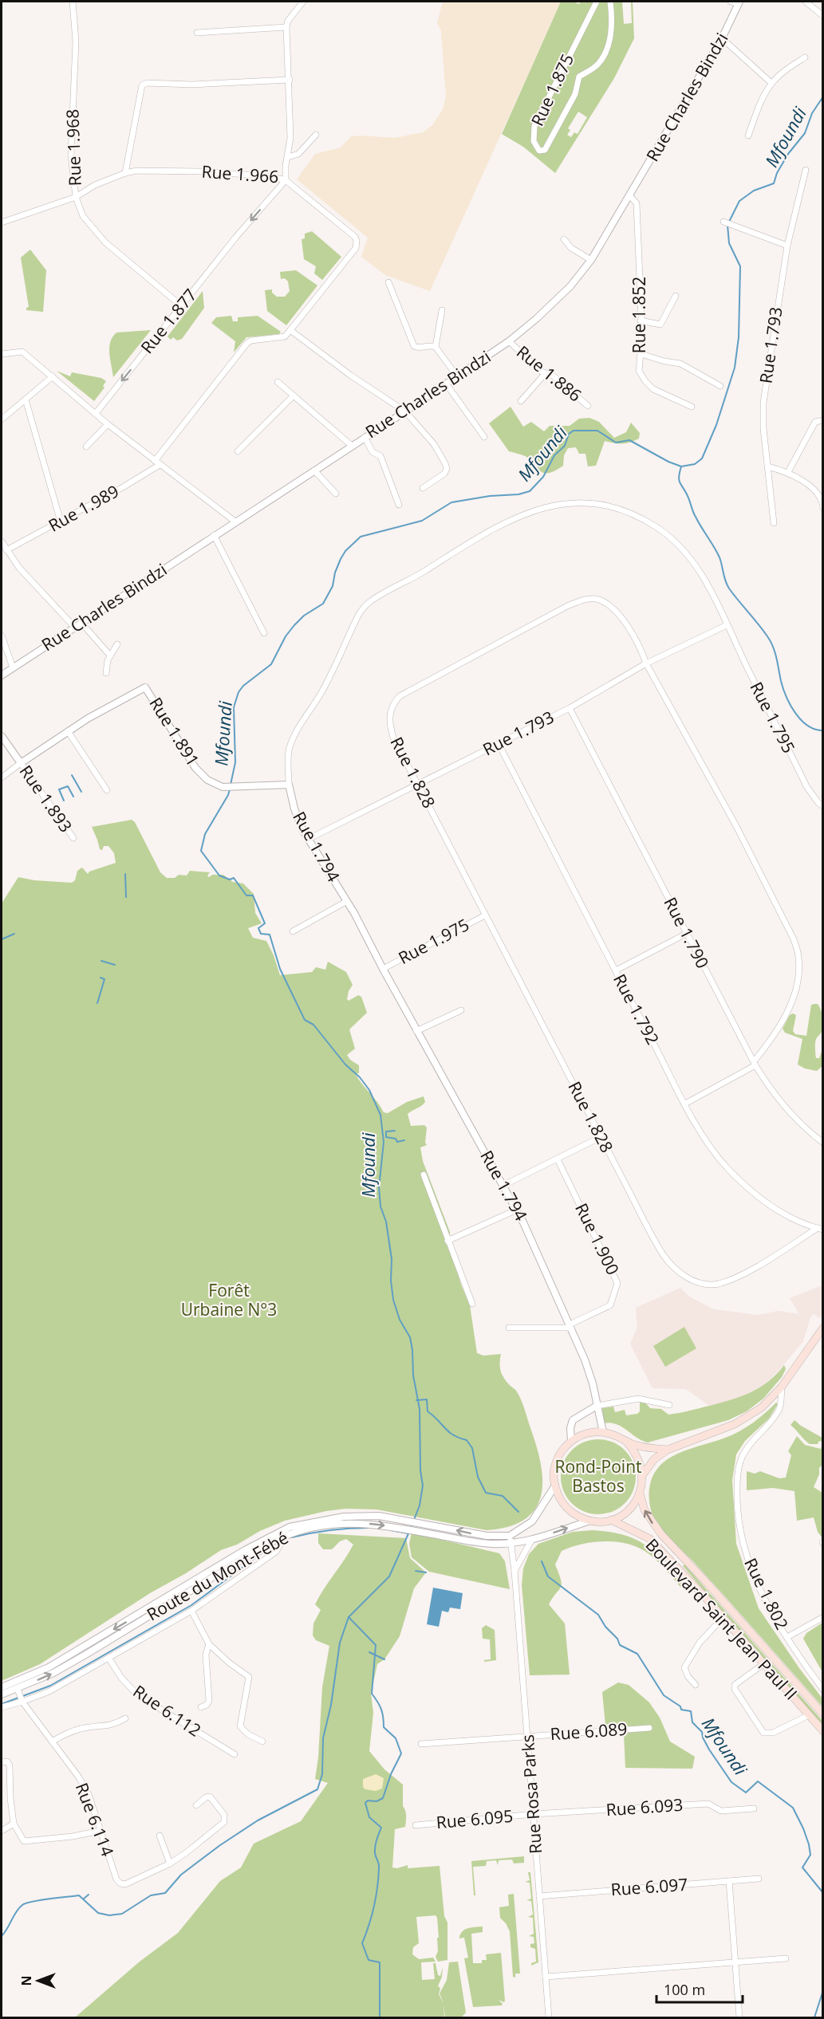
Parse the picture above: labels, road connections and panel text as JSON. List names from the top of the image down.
{
  "streets": {
    "main road": ["Boulevard Saint Jean Paul II"],
    "street": [
      "Rue 1.875",
      "Rue Charles Bindzi",
      "Rue 1.968",
      "Rue 1.966",
      "Rue 1.852",
      "Rue 1.877",
      "Rue 1.793",
      "Rue 1.886",
      "Rue 1.989",
      "Rue 1.795",
      "Rue 1.891",
      "Rue 1.828",
      "Rue 1.893",
      "Rue 1.794",
      "Rue 1.790",
      "Rue 1.975",
      "Rue 1.792",
      "Rue 1.900",
      "Route du Mont-Fébé",
      "Rue 1.802",
      "Rue 6.112",
      "Rue 6.089",
      "Rue Rosa Parks",
      "Rue 6.093",
      "Rue 6.114",
      "Rue 6.095",
      "Rue 6.097"
    ]
  },
  "crossings": [
    ["Rue Charles Bindzi", "Rue 1.852"],
    ["Rue Charles Bindzi", "Rue 1.886"],
    ["Rue 1.968", "Rue 1.966"],
    ["Rue 1.968", "Rue 1.877"],
    ["Rue 1.966", "Rue 1.877"],
    ["Rue 1.793", "Rue 1.795"],
    ["Rue 1.793", "Rue 1.828"],
    ["Rue 1.793", "Rue 1.794"],
    ["Rue 1.793", "Rue 1.790"],
    ["Rue 1.793", "Rue 1.792"],
    ["Rue 1.795", "Rue 1.794"],
    ["Rue 1.891", "Rue 1.893"],
    ["Rue 1.891", "Rue 1.794"],
    ["Rue 1.828", "Rue 1.790"],
    ["Rue 1.828", "Rue 1.975"],
    ["Rue 1.828", "Rue 1.792"],
    ["Rue 1.794", "Rue 1.975"],
    ["Rue 1.794", "Rue 1.900"],
    ["Rue 1.794", "Route du Mont-Fébé"],
    ["Rue 1.794", "Boulevard Saint Jean Paul II"],
    ["Route du Mont-Fébé", "Boulevard Saint Jean Paul II"],
    ["Route du Mont-Fébé", "Rue Rosa Parks"],
    ["Route du Mont-Fébé", "Rue 6.114"],
    ["Rue 6.089", "Rue Rosa Parks"],
    ["Rue Rosa Parks", "Rue 6.093"],
    ["Rue Rosa Parks", "Rue 6.095"],
    ["Rue Rosa Parks", "Rue 6.097"],
    ["Rue 6.093", "Rue 6.095"]
  ],
  "one_way": ["Rue 1.877"],
  "water": ["Mfoundi"],
  "parks": ["Forêt Urbaine N°3", "Rond-Point Bastos"],
  "scale_bar": "100 m",
  "north": "left"
}
